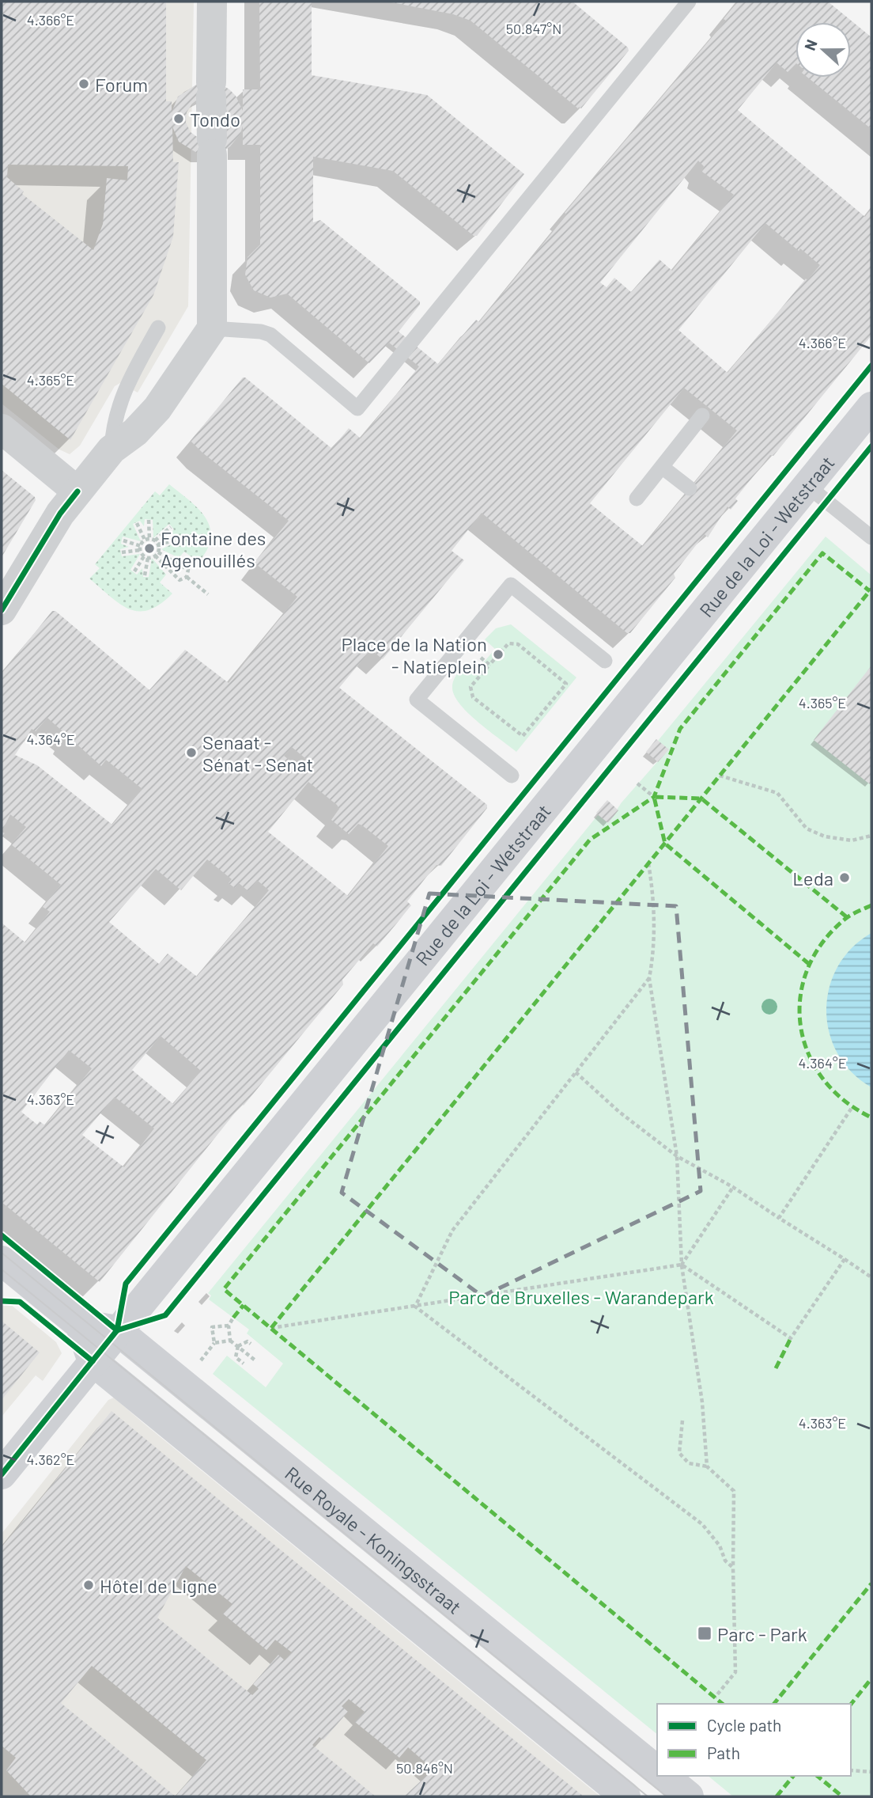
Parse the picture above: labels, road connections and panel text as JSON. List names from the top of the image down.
{
  "streets": {
    "main road": ["Rue de la Loi - Wetstraat", "Rue Royale - Koningsstraat"]
  },
  "crossings": [
    ["Rue de la Loi - Wetstraat", "Rue Royale - Koningsstraat"]
  ],
  "parks": ["Parc de Bruxelles - Warandepark"],
  "places": {
    "other": [
      "Forum",
      "Tondo",
      "Fontaine des Agenouillés",
      "Place de la Nation - Natieplein",
      "Senaat - Sénat - Senat",
      "Leda",
      "Hôtel de Ligne"
    ],
    "transit": ["Parc - Park"]
  },
  "legend": ["Cycle path", "Path"],
  "north": "left",
  "coordinates": [
    "4.366°E",
    "50.847°N",
    "4.365°E",
    "4.364°E",
    "4.363°E",
    "4.362°E",
    "50.846°N"
  ]
}
